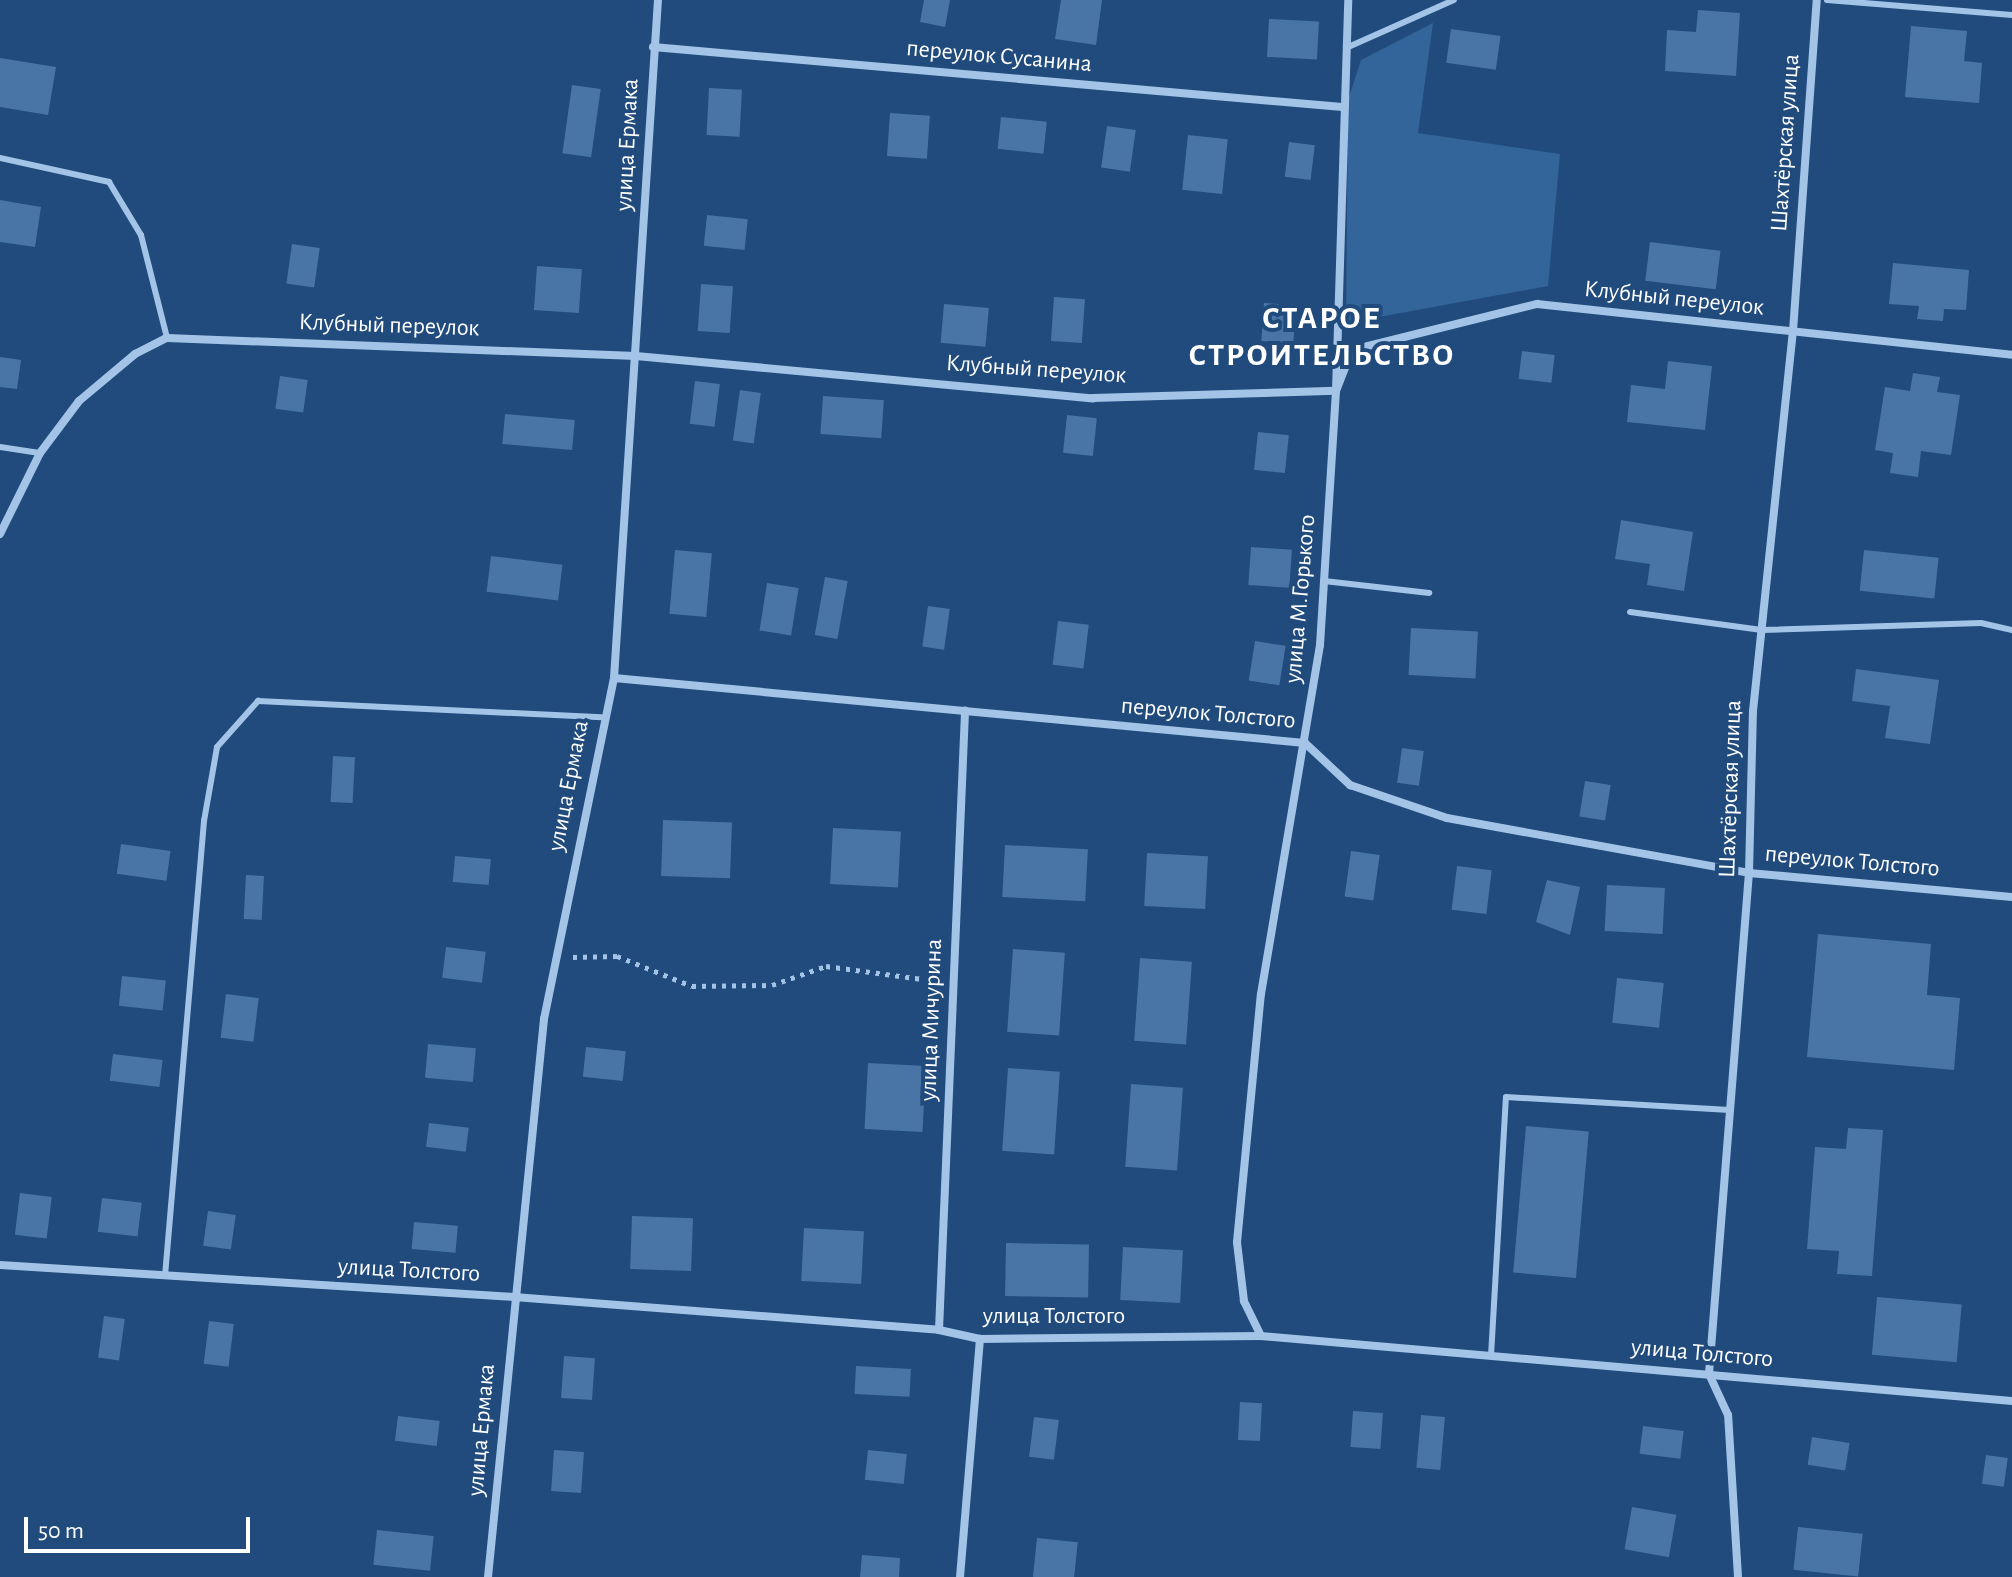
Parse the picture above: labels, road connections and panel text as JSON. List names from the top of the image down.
{
  "streets": {
    "street": [
      "переулок Сусанина",
      "Шахтёрская улица",
      "улица Ермака",
      "Клубный переулок",
      "улица М.Горького",
      "переулок Толстого",
      "улица Мичурина",
      "улица Толстого"
    ]
  },
  "crossings": [
    ["переулок Сусанина", "улица Ермака"],
    ["переулок Сусанина", "улица М.Горького"],
    ["Шахтёрская улица", "Клубный переулок"],
    ["Шахтёрская улица", "переулок Толстого"],
    ["Шахтёрская улица", "улица Толстого"],
    ["улица Ермака", "Клубный переулок"],
    ["улица Ермака", "переулок Толстого"],
    ["улица Ермака", "улица Толстого"],
    ["Клубный переулок", "улица М.Горького"],
    ["улица М.Горького", "переулок Толстого"],
    ["улица М.Горького", "улица Толстого"],
    ["переулок Толстого", "улица Мичурина"],
    ["улица Мичурина", "улица Толстого"]
  ],
  "districts": ["СТАРОЕ СТРОИТЕЛЬСТВО"],
  "scale_bar": "50 m"
}
